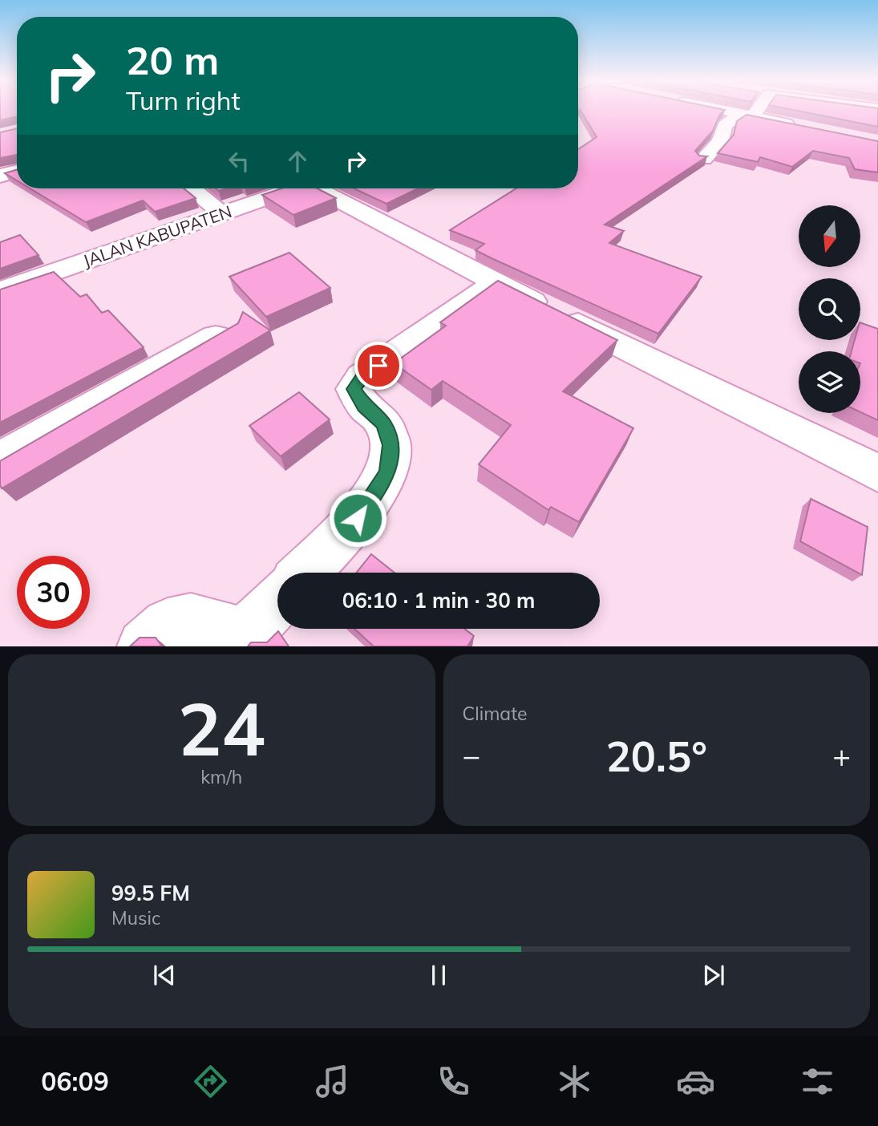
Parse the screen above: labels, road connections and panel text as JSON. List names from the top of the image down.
{
  "streets": {
    "street": ["JALAN KABUPATEN"]
  },
  "north": "bottom",
  "page": {
    "turn": ["20 m", "Turn right"],
    "limit": "30",
    "trip": "06:10 · 1 min · 30 m",
    "tile": [
      ["24", "km/h"],
      "Climate"
    ],
    "heat": ["−", "20.5°", "+"],
    "song": ["99.5 FM", "Music"],
    "tabs": "06:09"
  }
}
